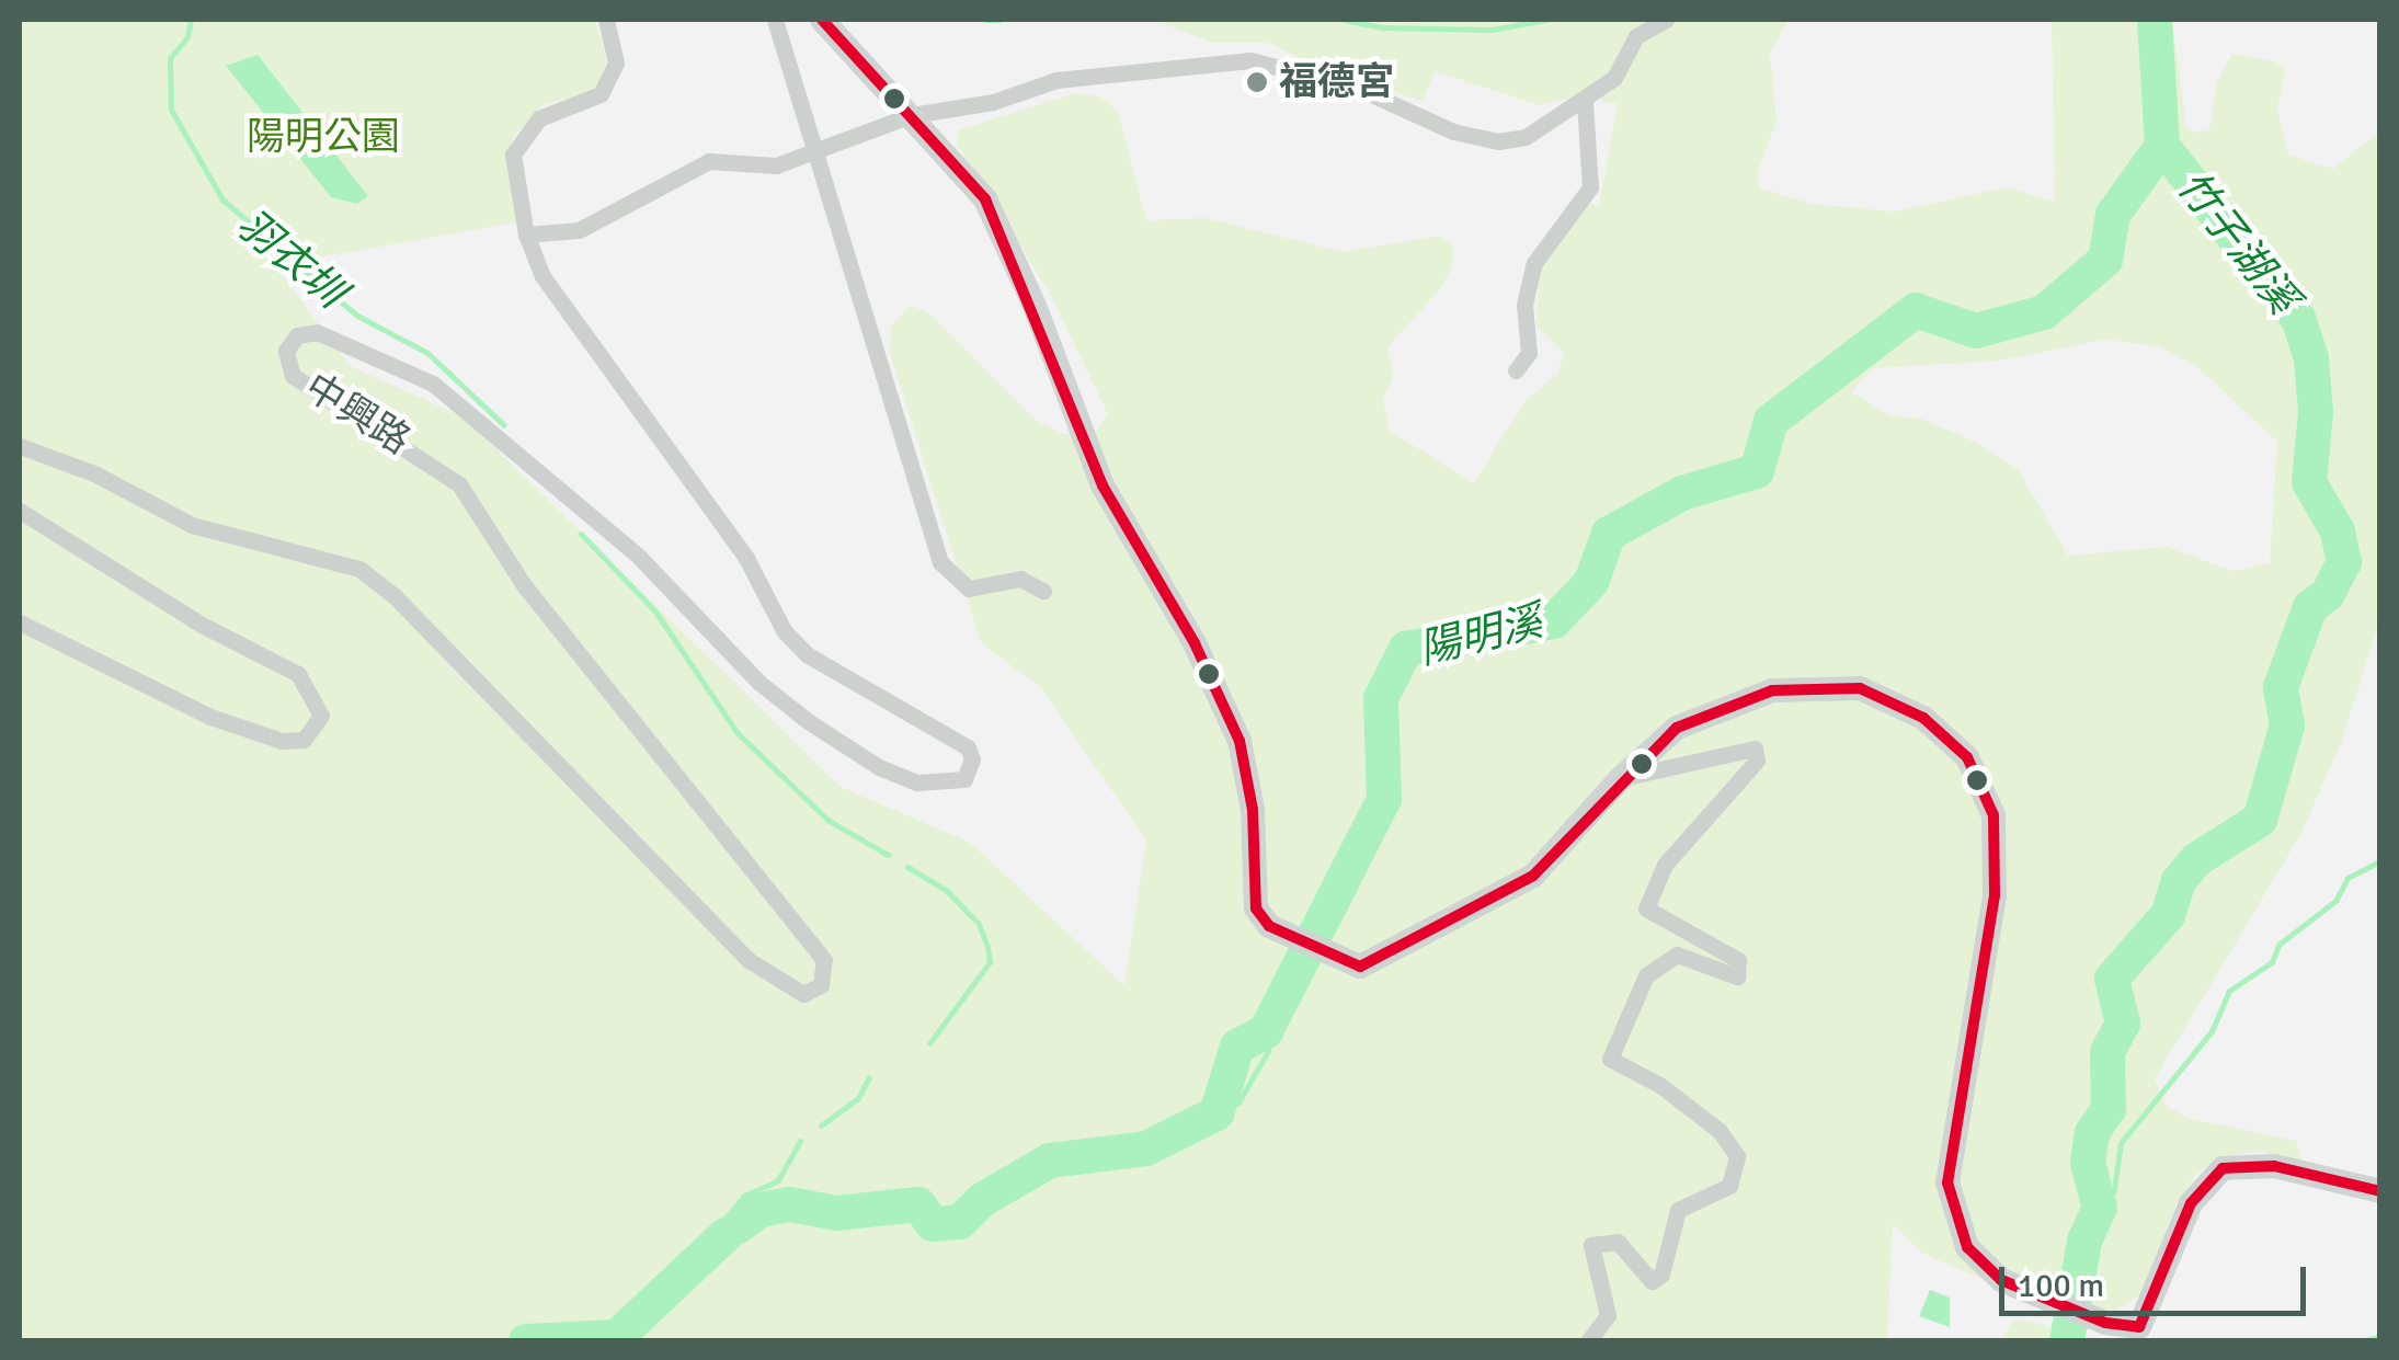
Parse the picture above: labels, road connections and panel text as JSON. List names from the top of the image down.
{
  "streets": {
    "street": ["中興路"]
  },
  "water": ["竹子湖溪", "羽衣圳", "陽明溪"],
  "parks": ["陽明公園"],
  "places": ["福德宮"],
  "scale_bar": "100 m"
}
